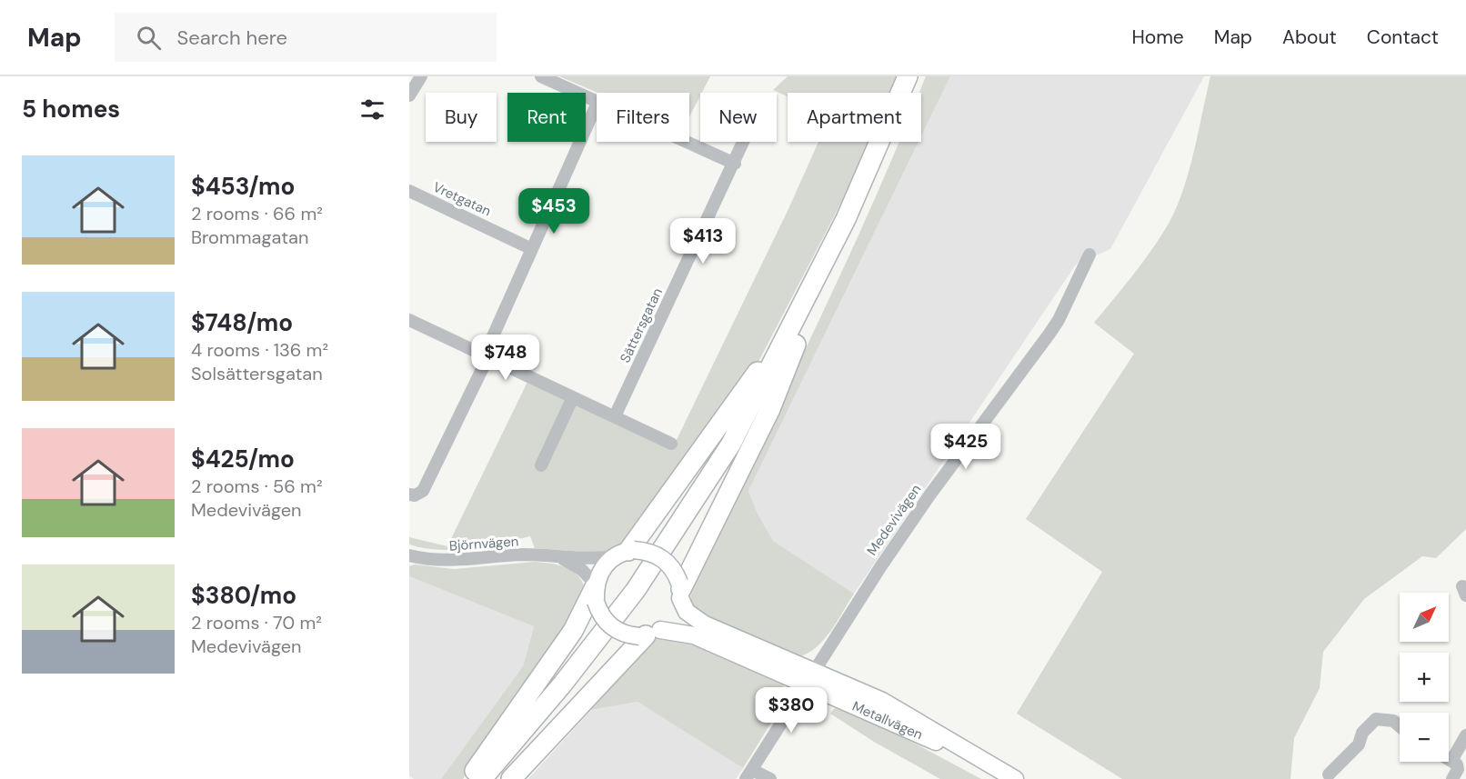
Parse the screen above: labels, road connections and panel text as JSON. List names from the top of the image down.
{
  "streets": {
    "main road": ["Metallvägen"],
    "street": [
      "Vretgatan",
      "Sättersgatan",
      "Medevivägen",
      "Björnvägen"
    ]
  },
  "crossings": [
    ["Medevivägen", "Metallvägen"],
    ["Björnvägen", "Metallvägen"]
  ],
  "north": "top right",
  "page": {
    "header": "Map",
    "search": "Search here",
    "nav": [
      "Home",
      "Map",
      "About",
      "Contact"
    ],
    "heading": "5 homes",
    "chip": [
      "Buy",
      "Rent",
      "Filters",
      "New",
      "Apartment"
    ],
    "list": [
      {
        "name": "$453/mo",
        "note": "2 rooms · 66 m² · Brommagatan"
      },
      {
        "name": "$748/mo",
        "note": "4 rooms · 136 m² · Solsättersgatan"
      },
      {
        "name": "$425/mo",
        "note": "2 rooms · 56 m² · Medevivägen"
      },
      {
        "name": "$380/mo",
        "note": "2 rooms · 70 m² · Medevivägen"
      }
    ],
    "price": [
      "$453",
      "$413",
      "$748",
      "$425",
      "$380"
    ],
    "map_buttons": ["+", "−"]
  }
}
